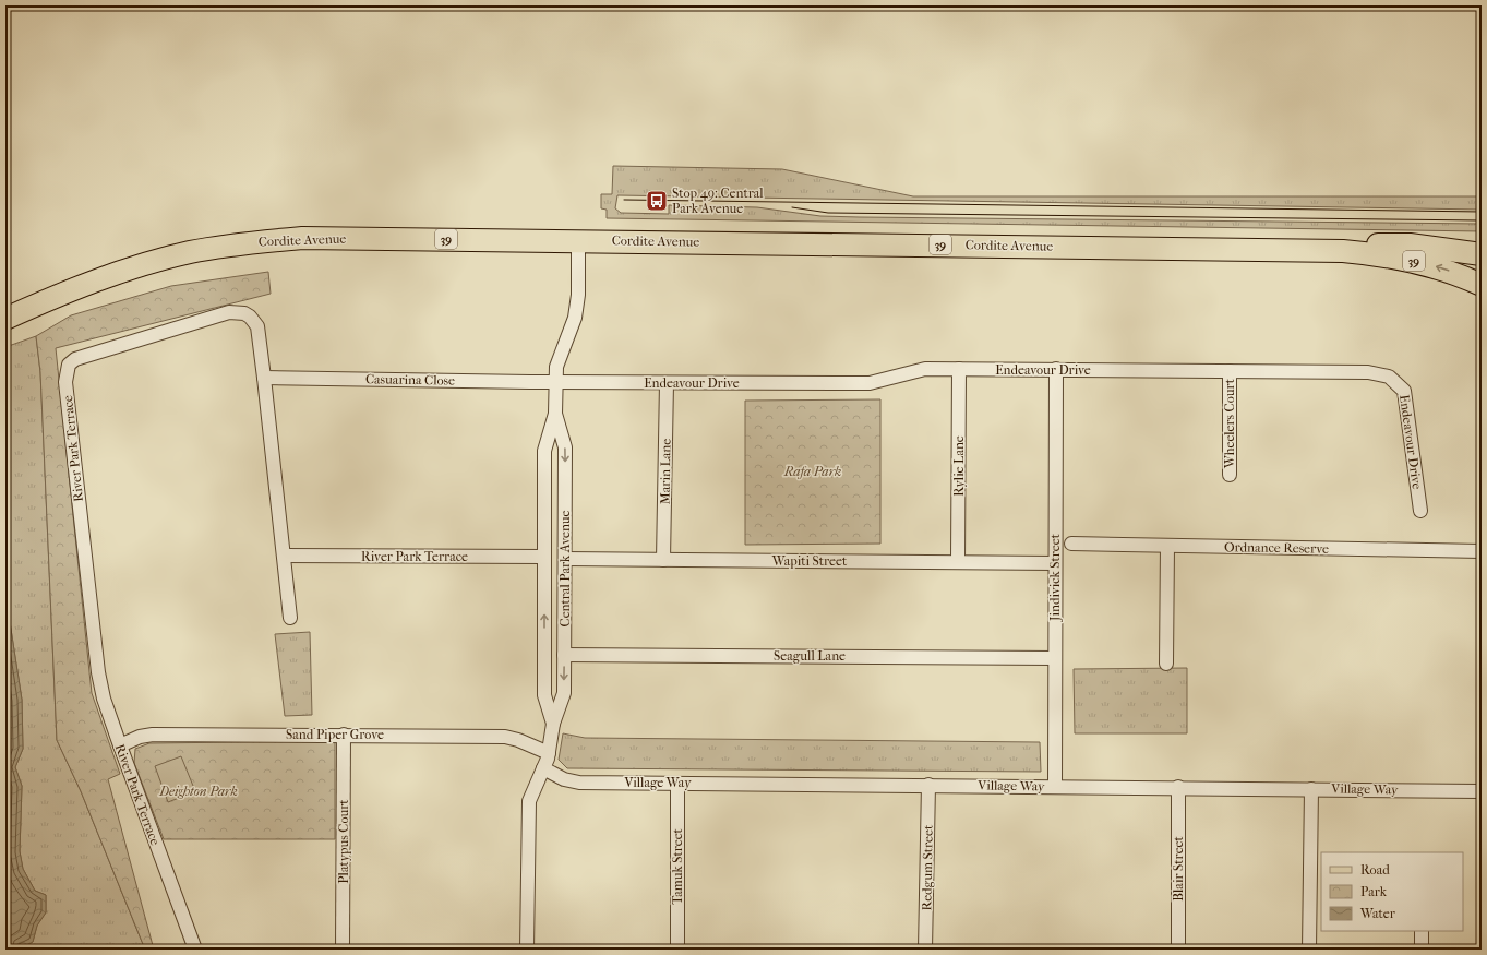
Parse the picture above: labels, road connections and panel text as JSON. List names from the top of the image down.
{
  "streets": {
    "main road": ["39", "Cordite Avenue"],
    "street": [
      "Endeavour Drive",
      "Casuarina Close",
      "Wheelers Court",
      "River Park Terrace",
      "Rylie Lane",
      "Marin Lane",
      "Ordnance Reserve",
      "Wapiti Street",
      "Central Park Avenue",
      "Jindivick Street",
      "Seagull Lane",
      "Sand Piper Grove",
      "Village Way",
      "Platypus Court",
      "Tamuk Street",
      "Redgum Street",
      "Blair Street"
    ]
  },
  "crossings": [
    ["Cordite Avenue", "Central Park Avenue"],
    ["Endeavour Drive", "Casuarina Close"],
    ["Endeavour Drive", "Wheelers Court"],
    ["Endeavour Drive", "Rylie Lane"],
    ["Endeavour Drive", "Marin Lane"],
    ["Endeavour Drive", "Central Park Avenue"],
    ["Endeavour Drive", "Jindivick Street"],
    ["Casuarina Close", "River Park Terrace"],
    ["Casuarina Close", "Central Park Avenue"],
    ["River Park Terrace", "Central Park Avenue"],
    ["River Park Terrace", "Sand Piper Grove"],
    ["Rylie Lane", "Wapiti Street"],
    ["Marin Lane", "Wapiti Street"],
    ["Wapiti Street", "Central Park Avenue"],
    ["Wapiti Street", "Jindivick Street"],
    ["Central Park Avenue", "Seagull Lane"],
    ["Central Park Avenue", "Sand Piper Grove"],
    ["Central Park Avenue", "Village Way"],
    ["Jindivick Street", "Seagull Lane"],
    ["Jindivick Street", "Village Way"],
    ["Sand Piper Grove", "Platypus Court"],
    ["Village Way", "Tamuk Street"],
    ["Village Way", "Redgum Street"],
    ["Village Way", "Blair Street"]
  ],
  "parks": ["Rafa Park", "Deighton Park"],
  "places": {
    "bus stop": ["Stop 49: Central Park Avenue"]
  },
  "legend": ["Road", "Park", "Water"]
}
